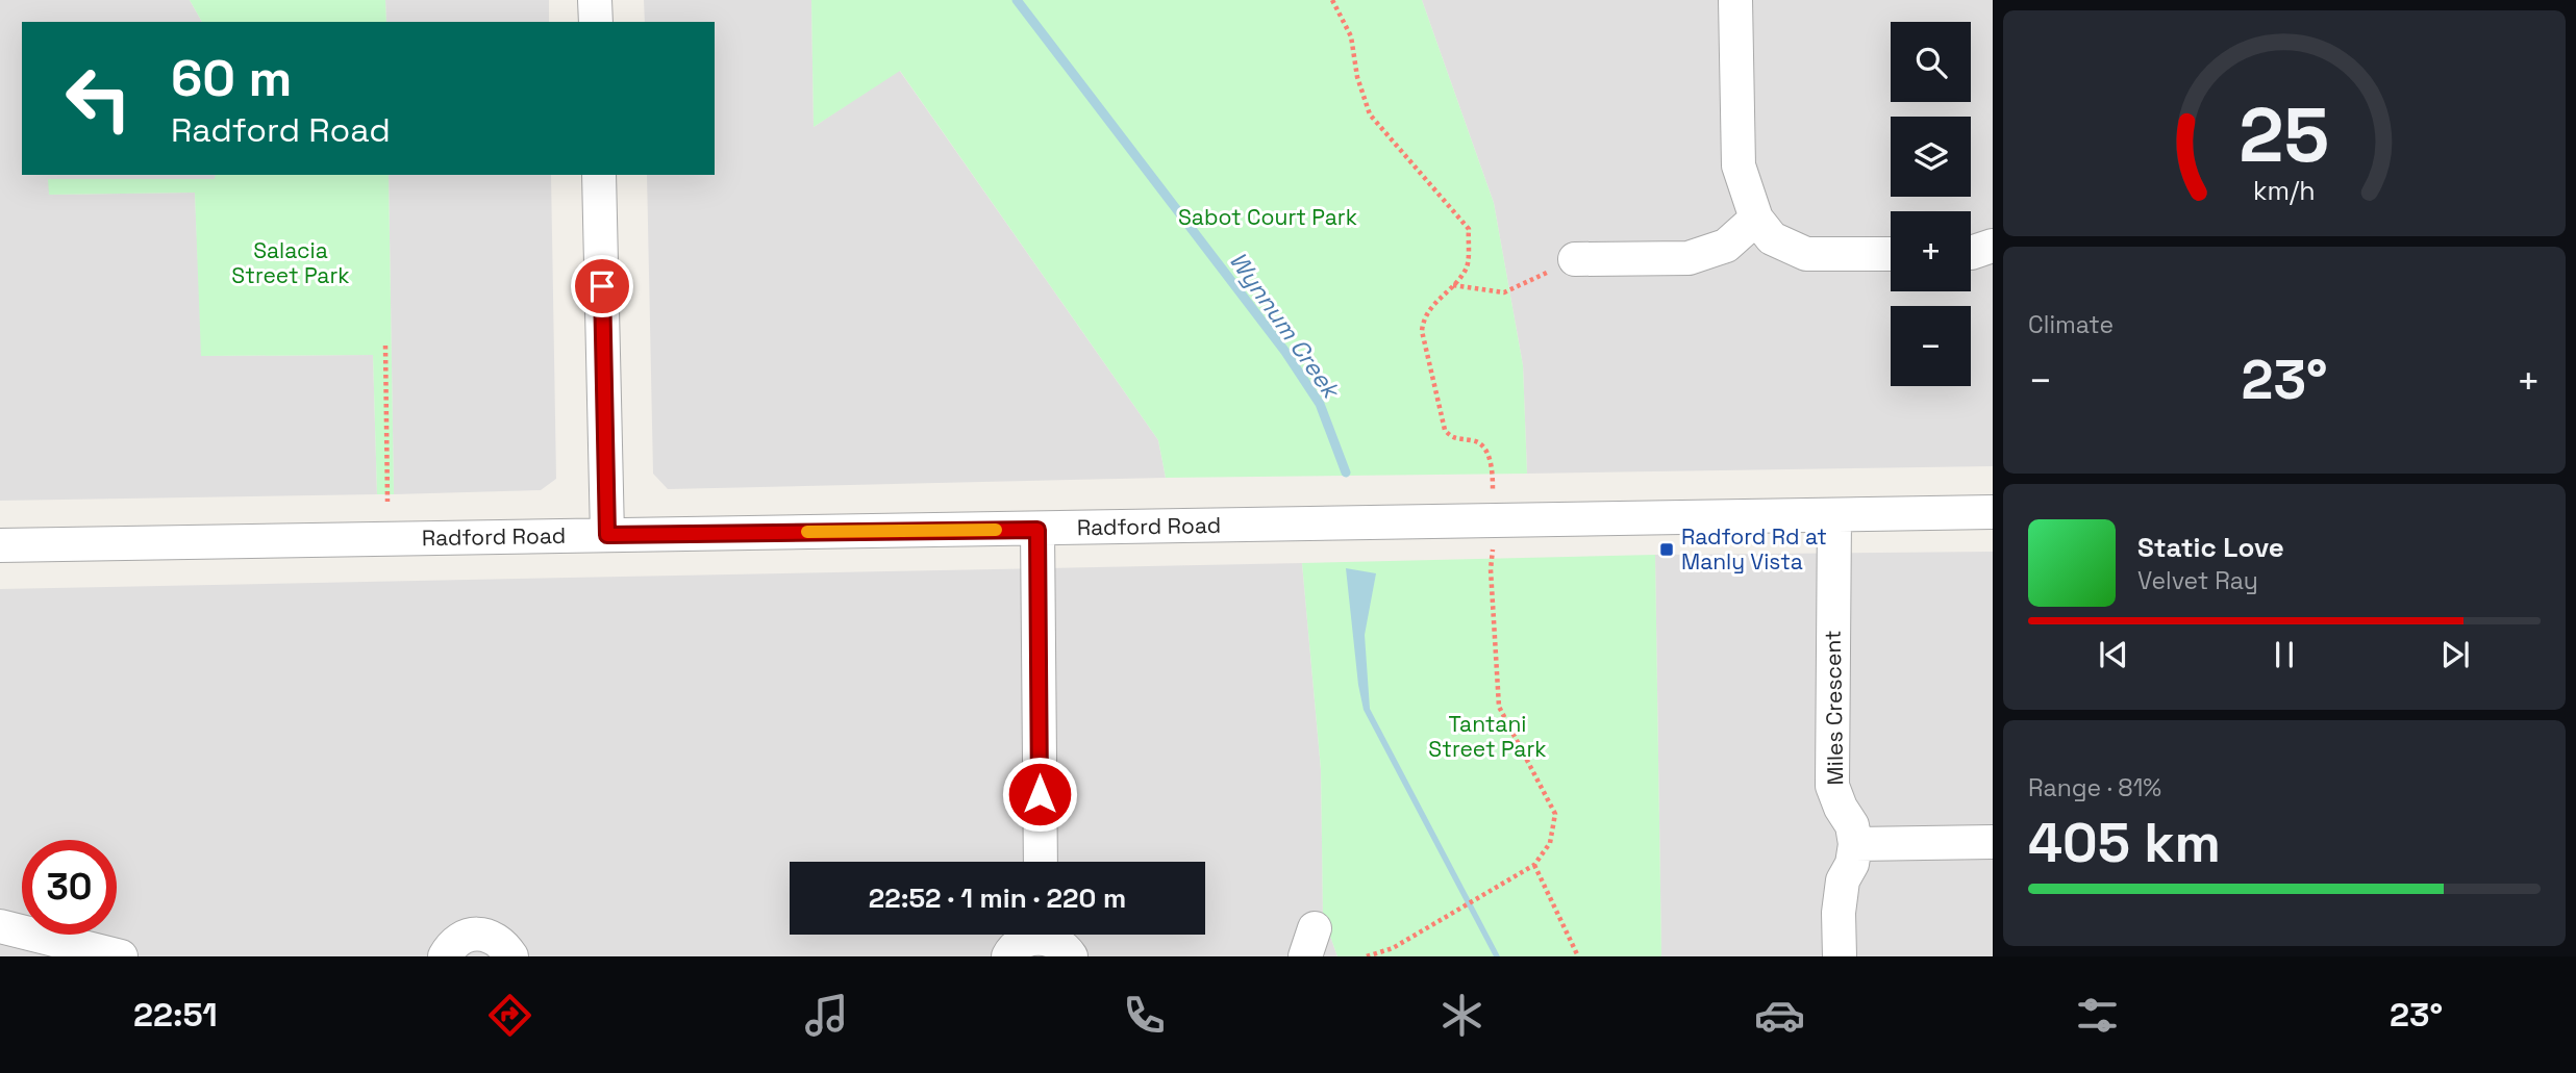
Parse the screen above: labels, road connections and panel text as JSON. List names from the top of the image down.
{
  "streets": {
    "street": ["Radford Road", "Miles Crescent"]
  },
  "crossings": [
    ["Radford Road", "Miles Crescent"]
  ],
  "water": ["Wynnum Creek"],
  "parks": ["Sabot Court Park", "Salacia Street Park", "Tantani Street Park"],
  "places": {
    "transit": ["Radford Rd at Manly Vista"]
  },
  "page": {
    "map_buttons": ["+", "−"],
    "turn": ["60 m", "Radford Road"],
    "tile": [
      "Climate",
      ["Range · 81%", "405 km"]
    ],
    "heat": ["−", "23°", "+"],
    "song": ["Static Love", "Velvet Ray"],
    "limit": "30",
    "trip": "22:52 · 1 min · 220 m",
    "tabs": ["22:51", "23°"],
    "gauge": ["25", "km/h"]
  }
}
